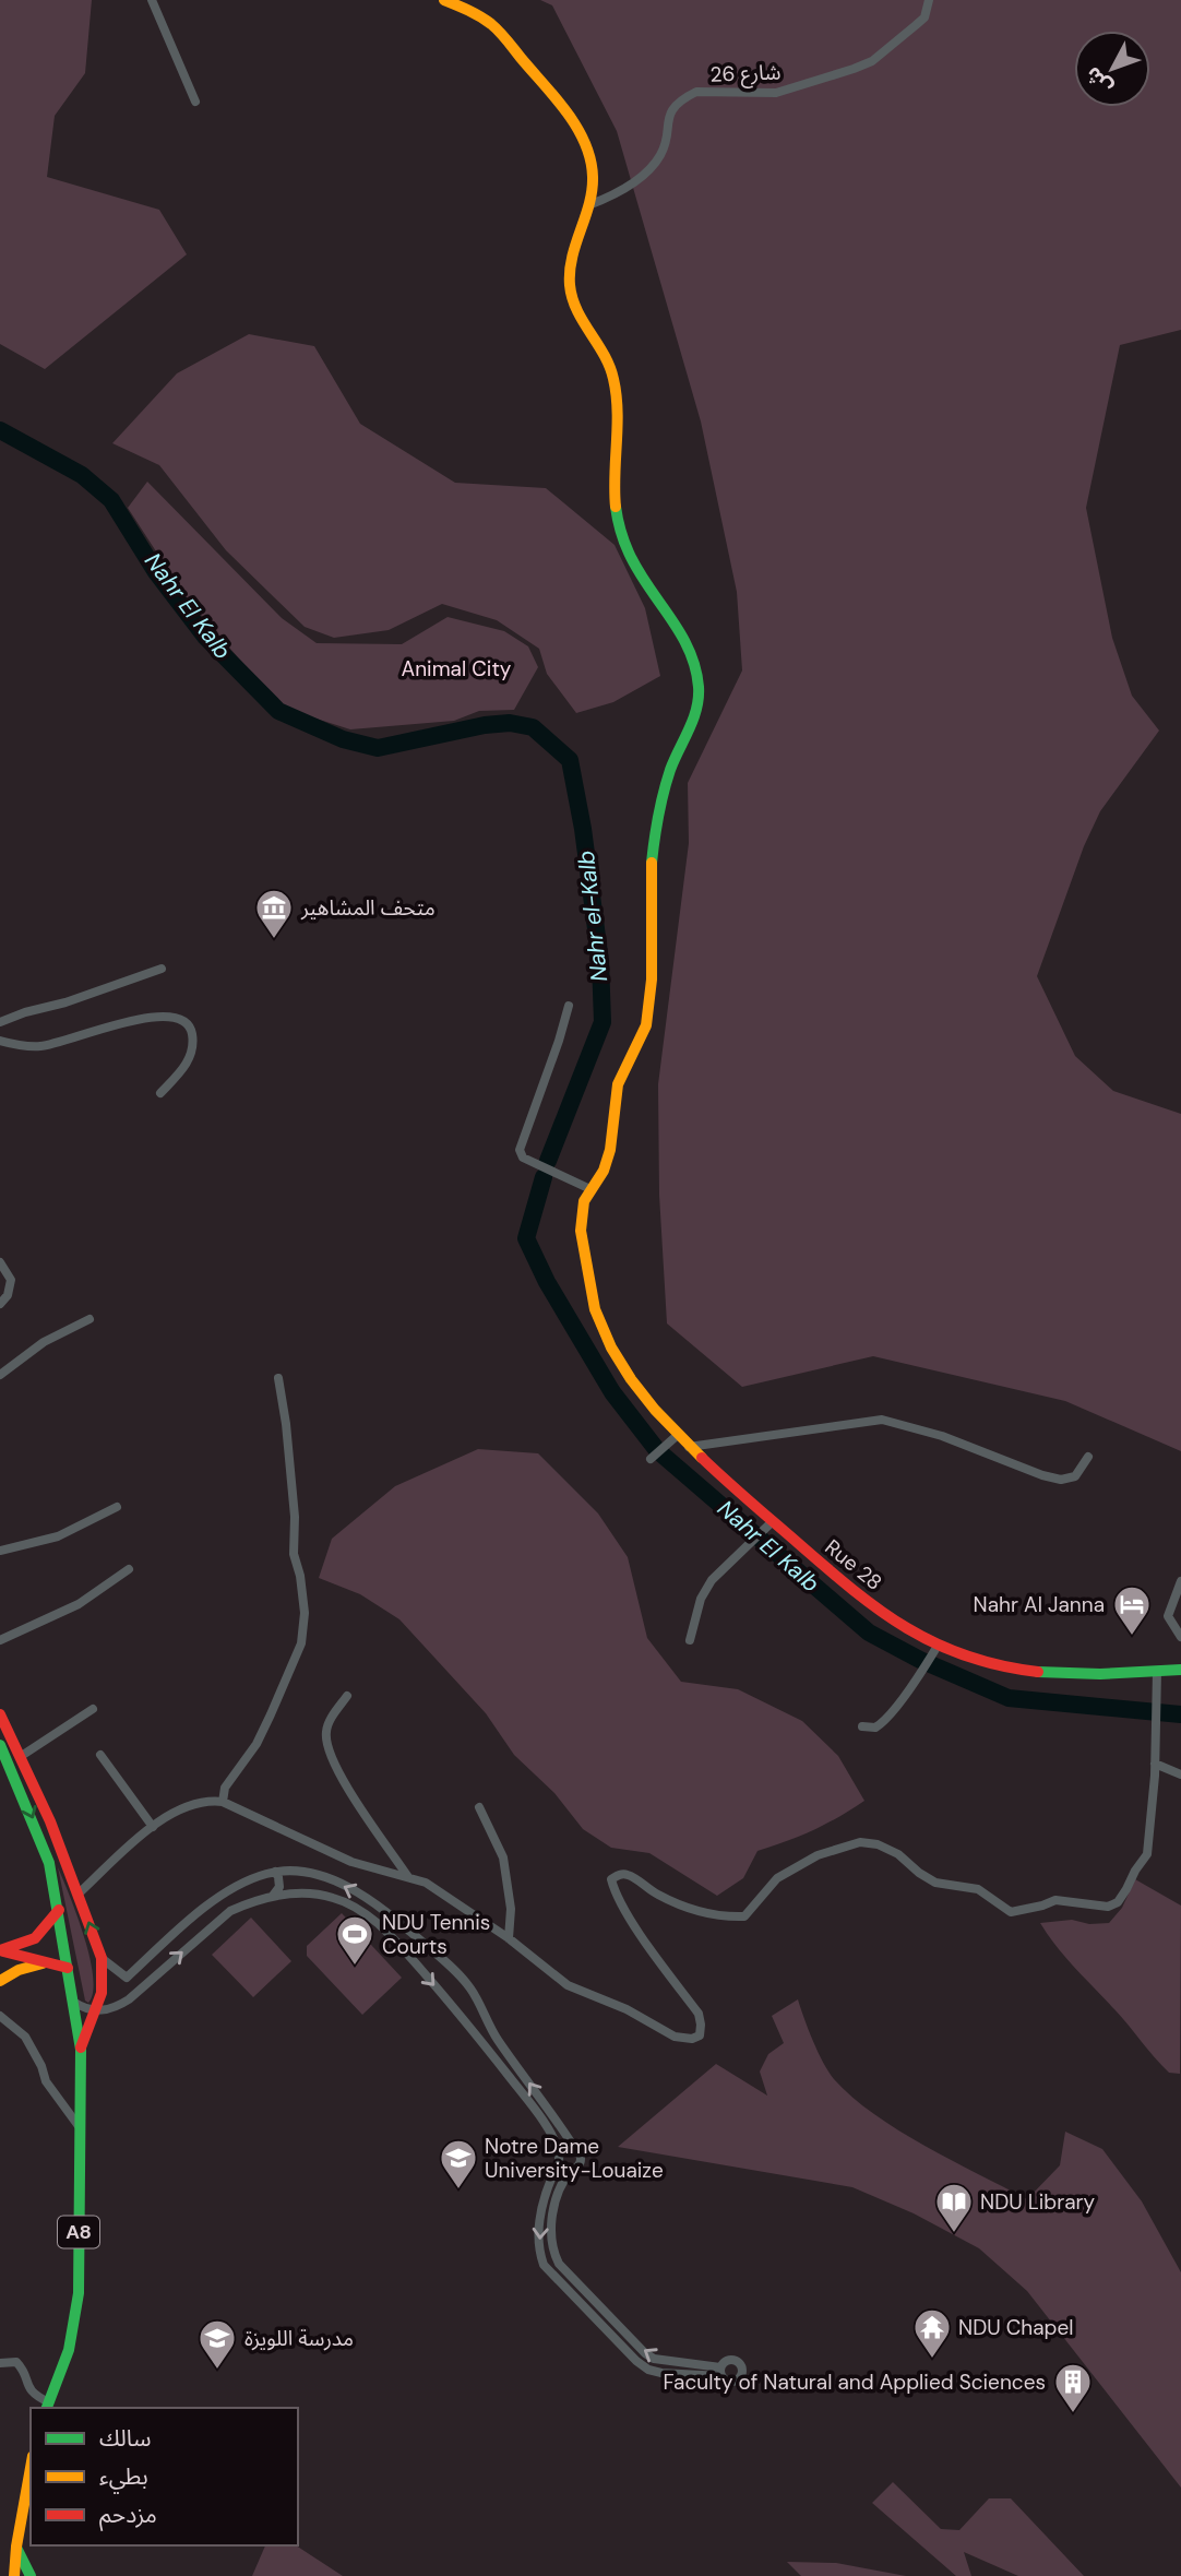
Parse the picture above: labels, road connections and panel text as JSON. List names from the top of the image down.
{
  "streets": {
    "main road": ["Rue 28", "A8"],
    "street": ["شارع 26"]
  },
  "crossings": [
    ["شارع 26", "Rue 28"]
  ],
  "water": ["Nahr El Kalb", "Nahr el-Kalb"],
  "parks": ["Animal City"],
  "places": {
    "museum": ["متحف المشاهير"],
    "hotel": ["Nahr Al Janna"],
    "sports": ["NDU Tennis Courts"],
    "school or university": ["Notre Dame University-Louaize", "مدرسة اللويزة"],
    "library": ["NDU Library"],
    "temple": ["NDU Chapel"],
    "building": ["Faculty of Natural and Applied Sciences"]
  },
  "legend": ["سالك", "بطيء", "مزدحم"],
  "north": "bottom left"
}
